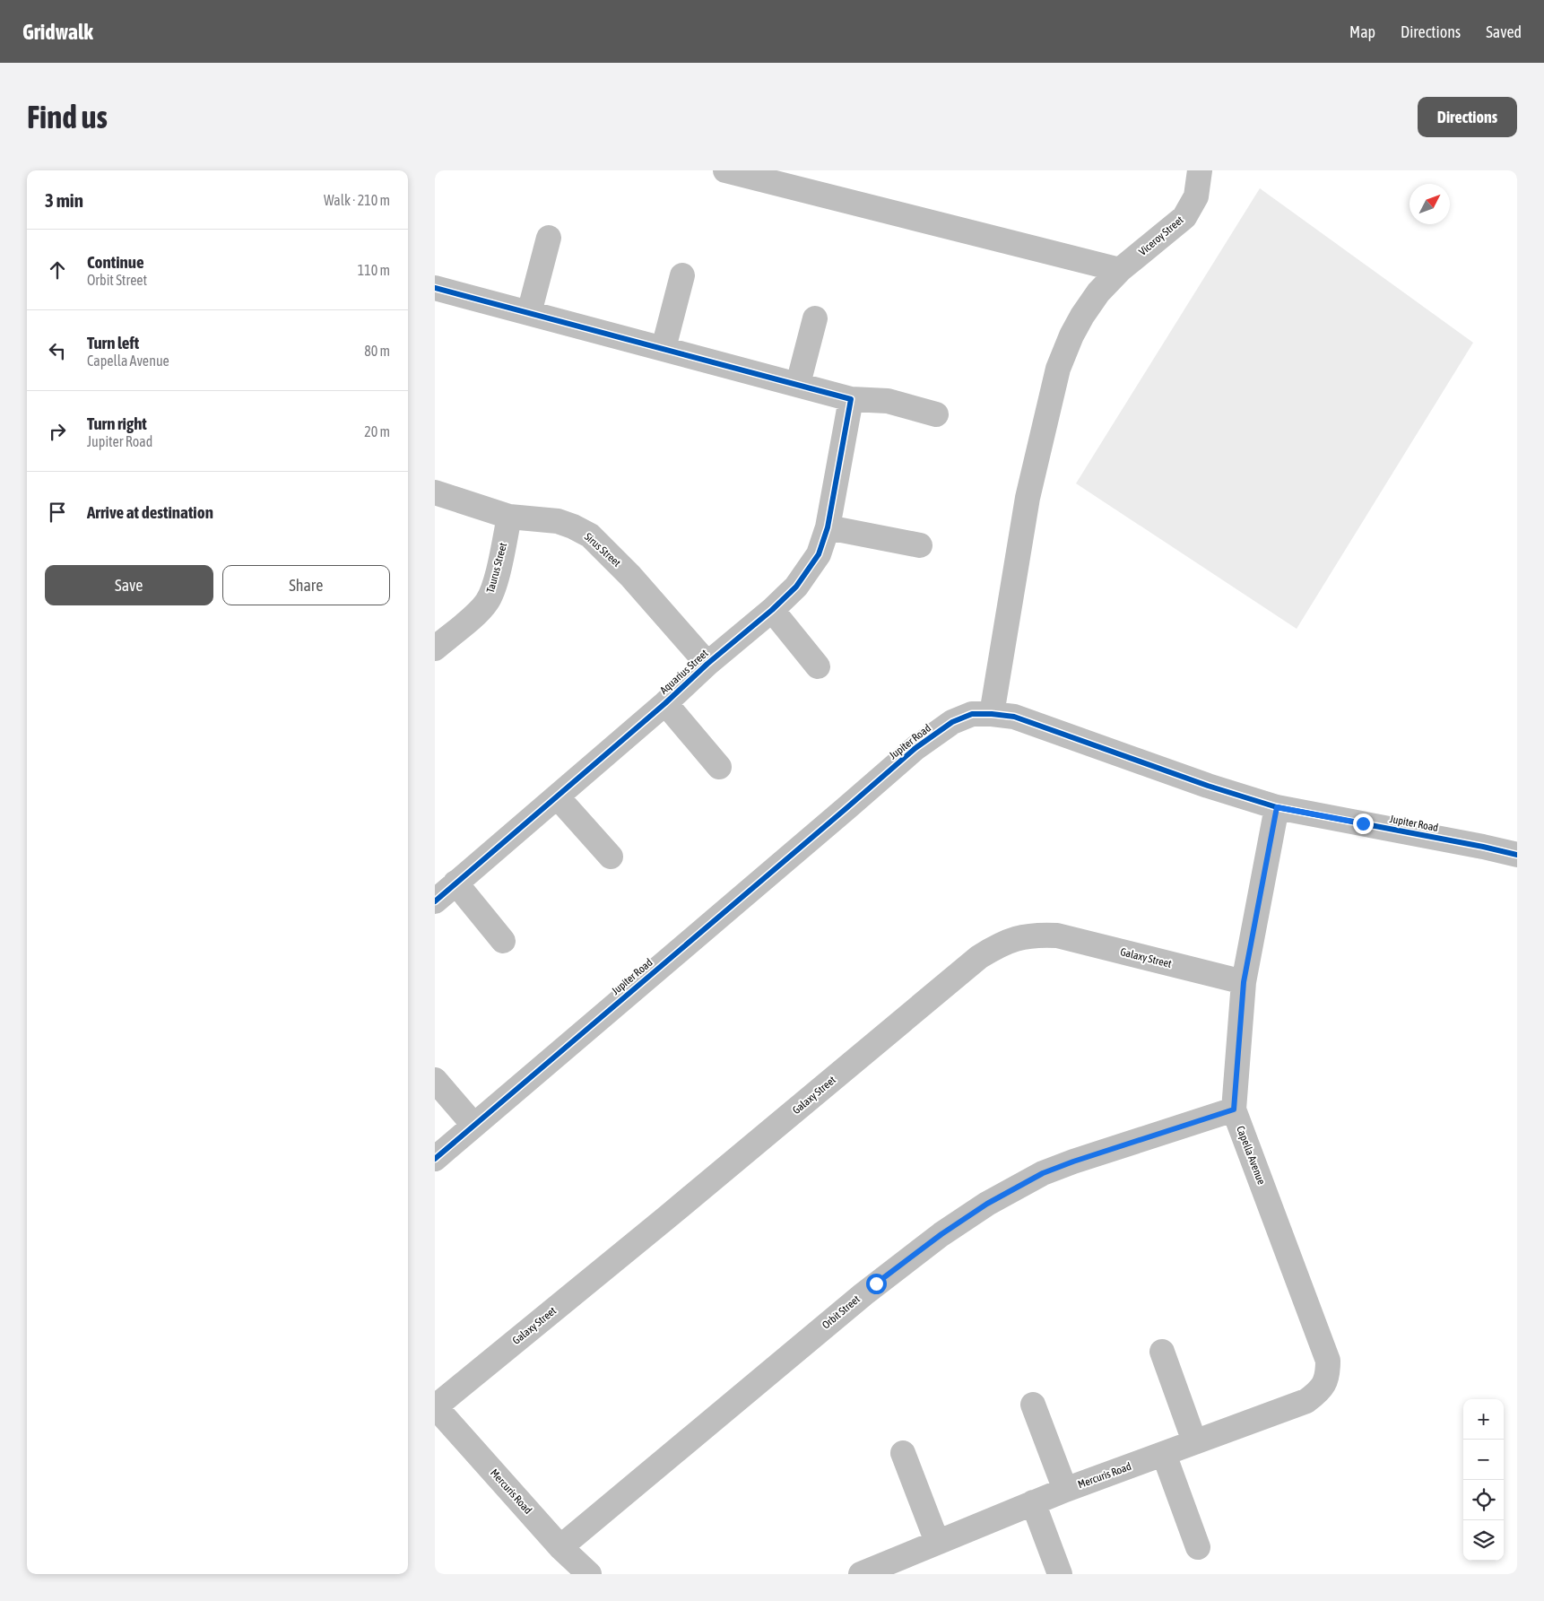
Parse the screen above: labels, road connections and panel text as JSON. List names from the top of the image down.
{
  "streets": {
    "street": [
      "Viceroy Street",
      "Sirus Street",
      "Taurus Street",
      "Aquarius Street",
      "Jupiter Road",
      "Galaxy Street",
      "Capella Avenue",
      "Orbit Street",
      "Mercuris Road"
    ]
  },
  "crossings": [
    ["Viceroy Street", "Jupiter Road"],
    ["Sirus Street", "Taurus Street"],
    ["Sirus Street", "Aquarius Street"],
    ["Jupiter Road", "Capella Avenue"],
    ["Galaxy Street", "Capella Avenue"],
    ["Galaxy Street", "Mercuris Road"],
    ["Capella Avenue", "Orbit Street"],
    ["Capella Avenue", "Mercuris Road"],
    ["Orbit Street", "Mercuris Road"]
  ],
  "north": "top right",
  "page": {
    "header": "Gridwalk",
    "nav": ["Map", "Directions", "Saved"],
    "buttons": [
      "Directions",
      ["Save", "Share"]
    ],
    "title": "Find us",
    "heading": ["3 min", "Walk · 210 m"],
    "list": [
      ["Continue", "Orbit Street", "110 m"],
      ["Turn left", "Capella Avenue", "80 m"],
      ["Turn right", "Jupiter Road", "20 m"],
      "Arrive at destination"
    ],
    "map_buttons": ["+", "−"]
  }
}
